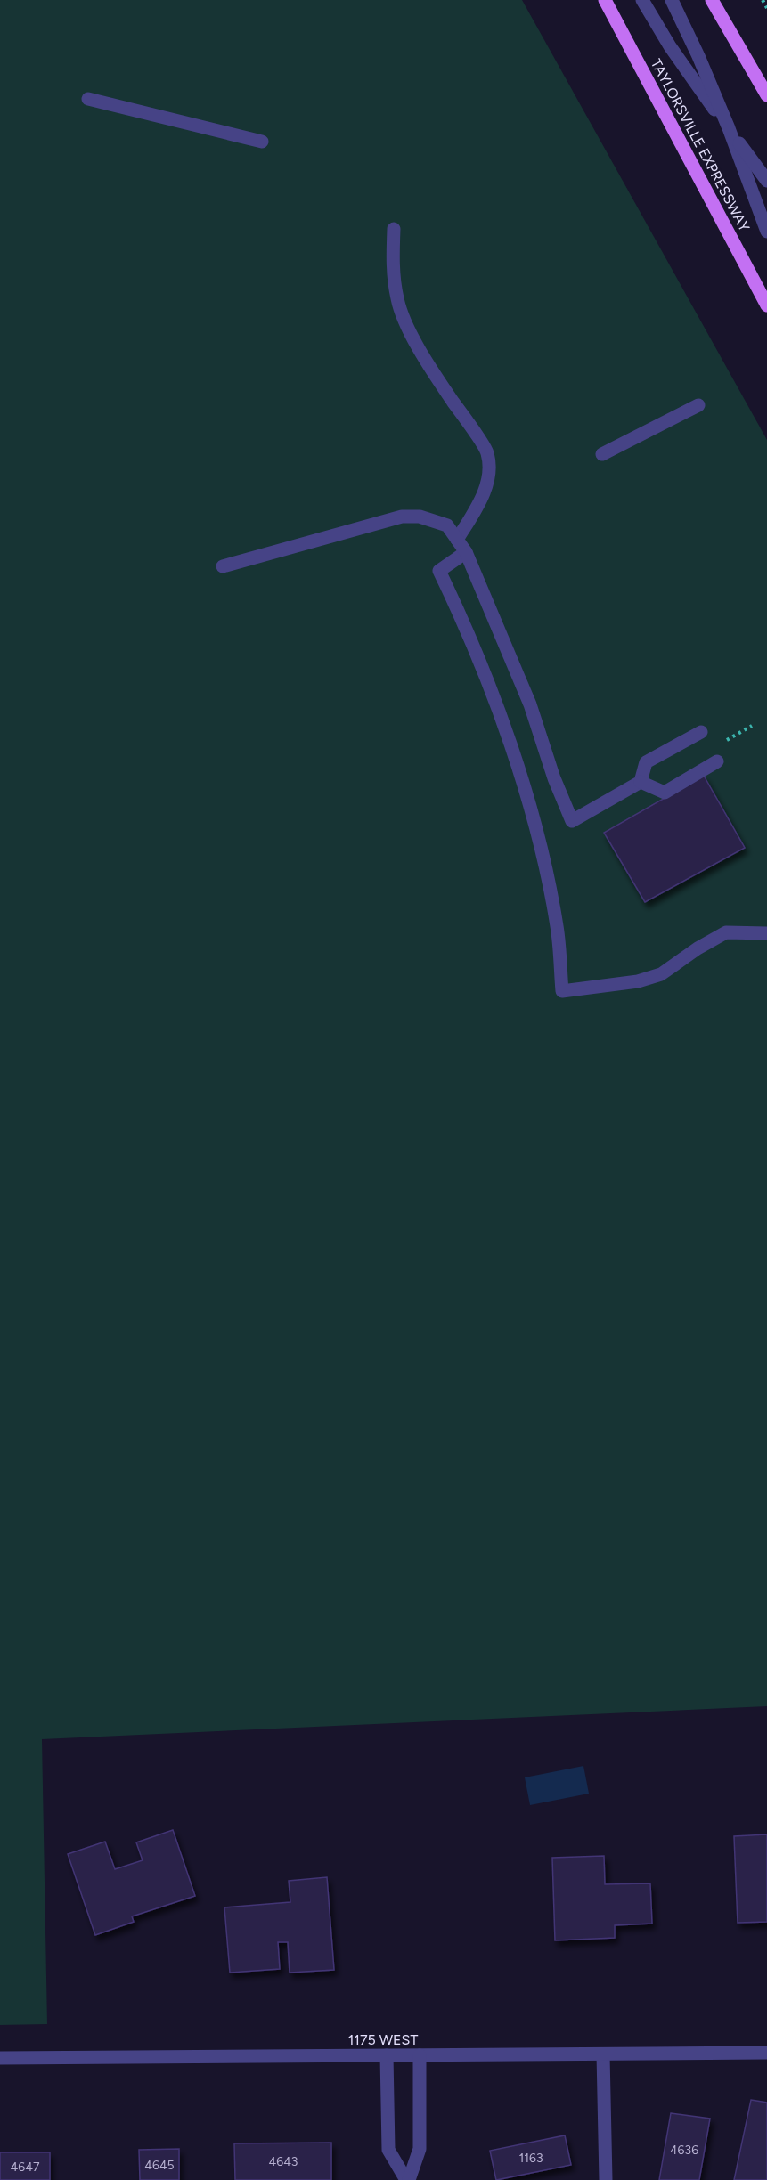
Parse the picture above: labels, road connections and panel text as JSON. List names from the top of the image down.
{
  "streets": {
    "main road": ["TAYLORSVILLE EXPRESSWAY"],
    "street": ["1175 WEST"]
  },
  "house_numbers": [
    "4636",
    "1163",
    "4643",
    "4645",
    "4647"
  ]
}
